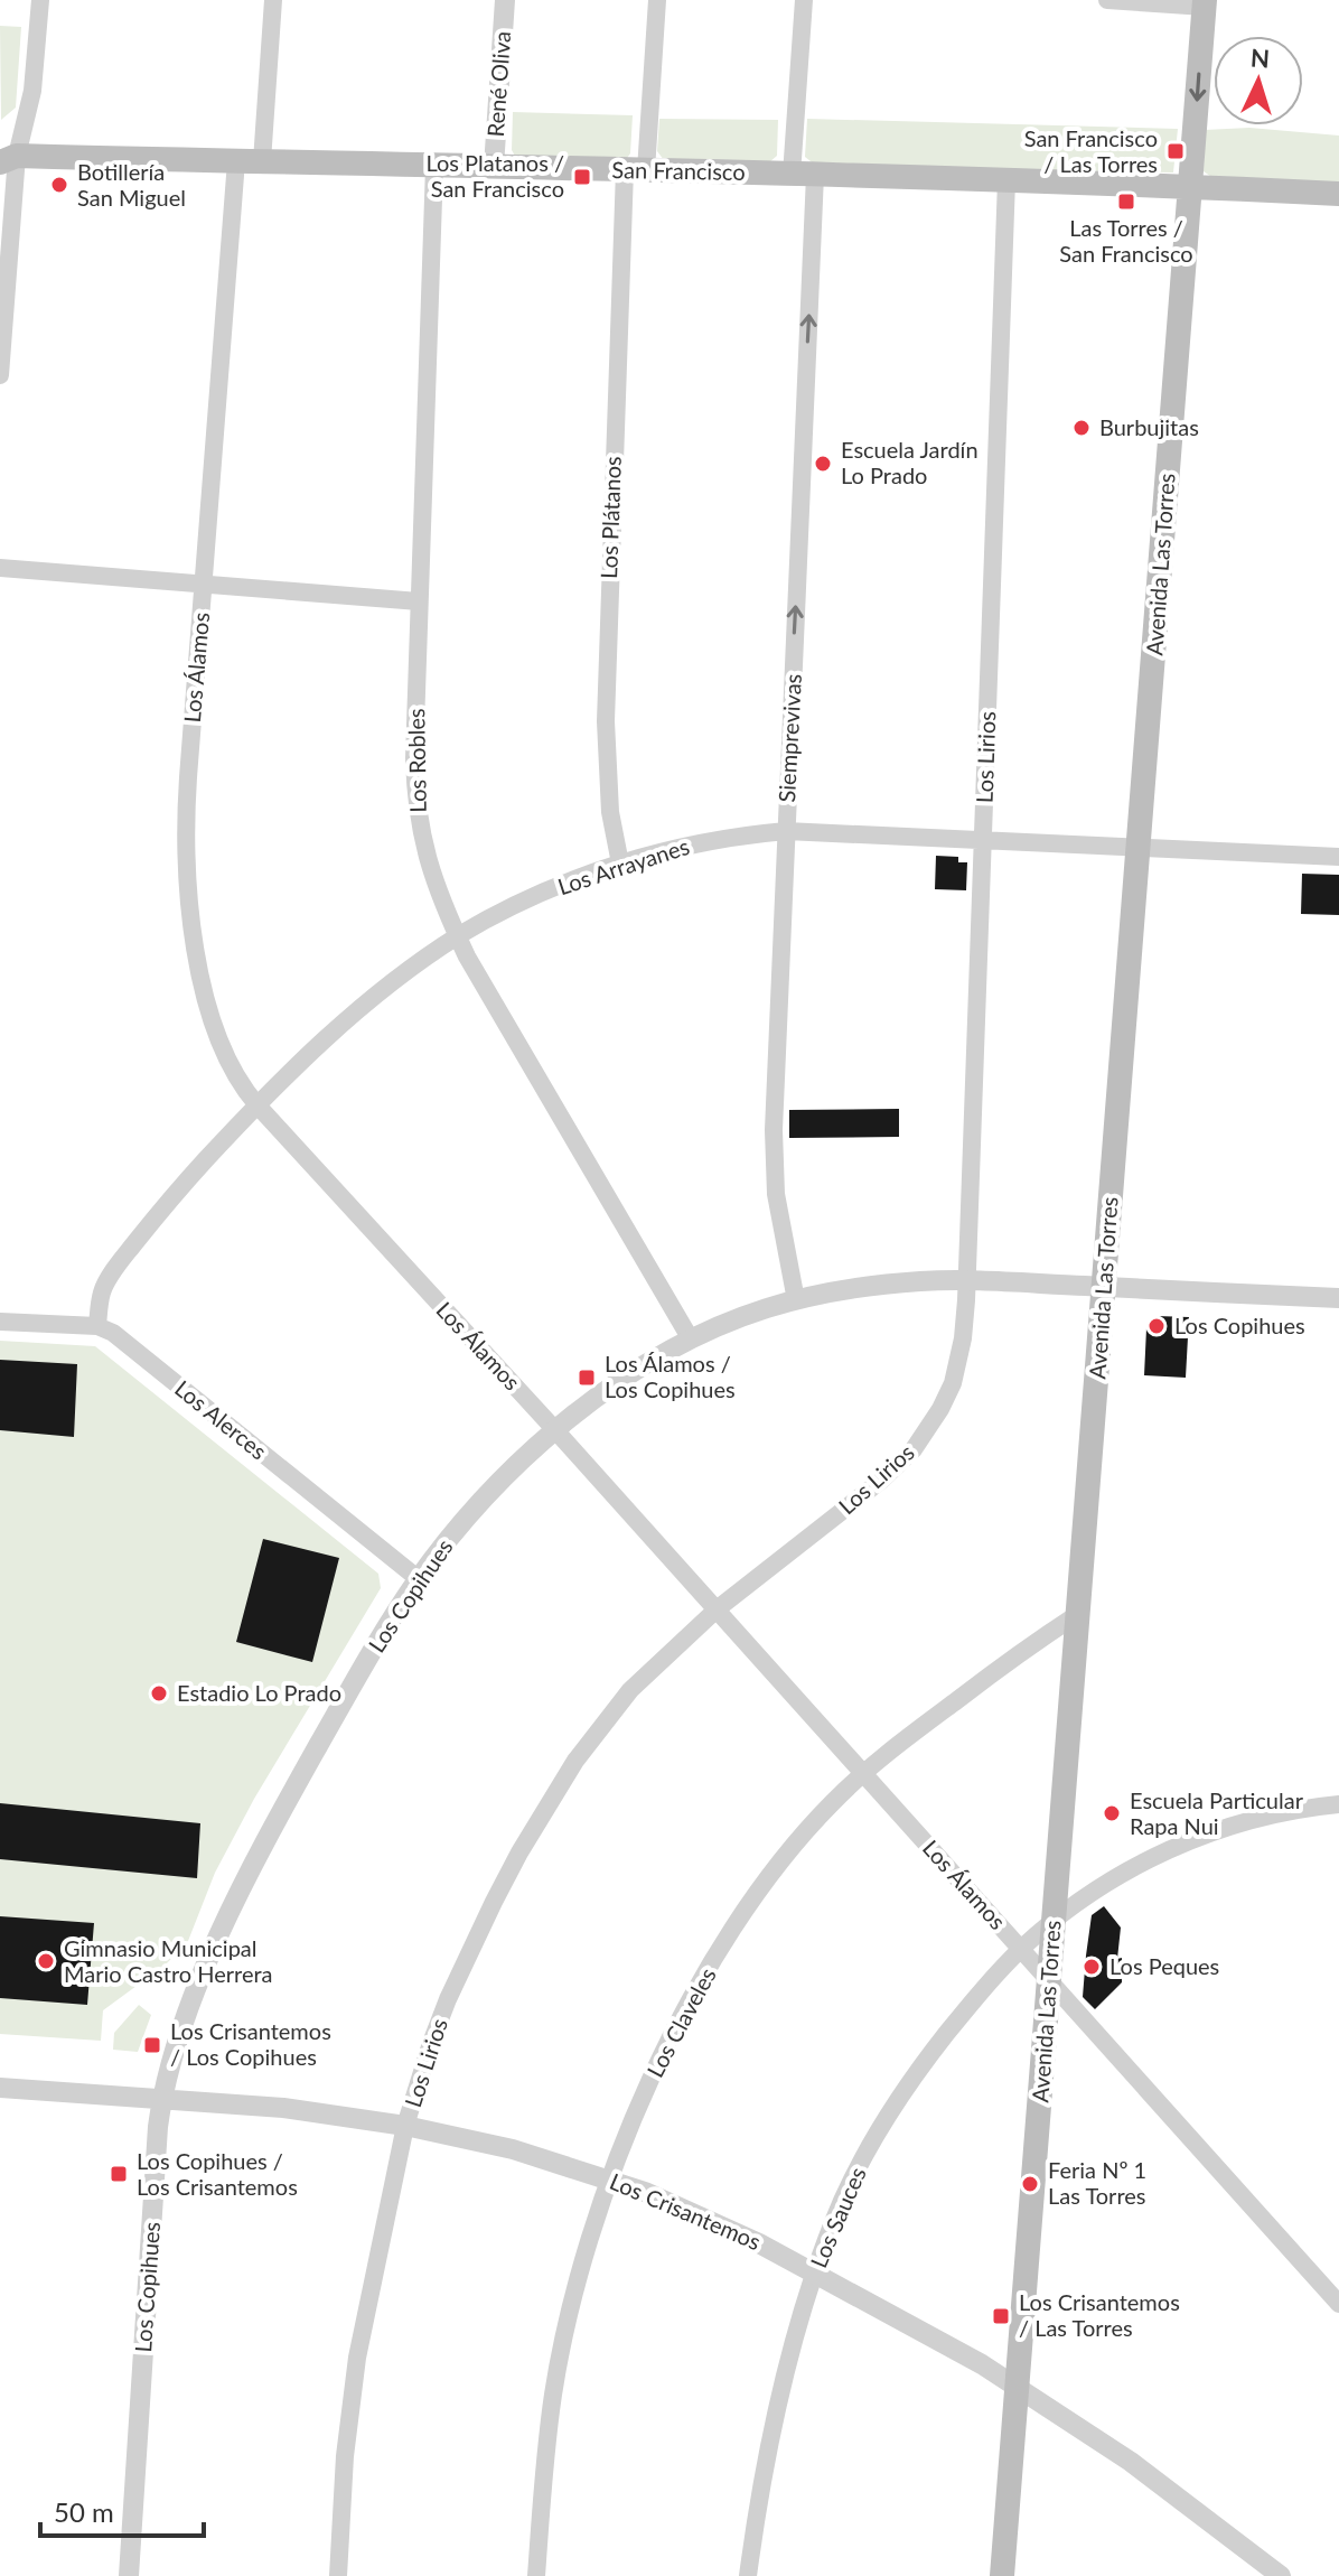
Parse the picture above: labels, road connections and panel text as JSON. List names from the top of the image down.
{
  "streets": {
    "main road": ["San Francisco", "Avenida Las Torres"],
    "street": [
      "René Oliva",
      "Los Plátanos",
      "Los Álamos",
      "Siemprevivas",
      "Los Lirios",
      "Los Robles",
      "Los Arrayanes",
      "Los Alerces",
      "Los Copihues",
      "Los Claveles",
      "Los Crisantemos",
      "Los Sauces"
    ]
  },
  "crossings": [
    ["René Oliva", "San Francisco"],
    ["San Francisco", "Los Plátanos"],
    ["San Francisco", "Avenida Las Torres"],
    ["San Francisco", "Los Álamos"],
    ["San Francisco", "Siemprevivas"],
    ["San Francisco", "Los Lirios"],
    ["San Francisco", "Los Robles"],
    ["Los Plátanos", "Los Arrayanes"],
    ["Avenida Las Torres", "Los Álamos"],
    ["Avenida Las Torres", "Los Arrayanes"],
    ["Avenida Las Torres", "Los Copihues"],
    ["Avenida Las Torres", "Los Claveles"],
    ["Avenida Las Torres", "Los Crisantemos"],
    ["Avenida Las Torres", "Los Sauces"],
    ["Los Álamos", "Los Lirios"],
    ["Los Álamos", "Los Arrayanes"],
    ["Los Álamos", "Los Copihues"],
    ["Los Álamos", "Los Claveles"],
    ["Los Álamos", "Los Sauces"],
    ["Siemprevivas", "Los Arrayanes"],
    ["Siemprevivas", "Los Copihues"],
    ["Los Lirios", "Los Arrayanes"],
    ["Los Lirios", "Los Copihues"],
    ["Los Lirios", "Los Crisantemos"],
    ["Los Robles", "Los Arrayanes"],
    ["Los Robles", "Los Copihues"],
    ["Los Arrayanes", "Los Alerces"],
    ["Los Alerces", "Los Copihues"],
    ["Los Copihues", "Los Crisantemos"],
    ["Los Claveles", "Los Crisantemos"],
    ["Los Crisantemos", "Los Sauces"]
  ],
  "one_way": ["Siemprevivas"],
  "places": {
    "transit": [
      "San Francisco / Las Torres",
      "Los Platanos / San Francisco",
      "Las Torres / San Francisco",
      "Los Álamos / Los Copihues",
      "Los Crisantemos / Los Copihues",
      "Los Copihues / Los Crisantemos",
      "Los Crisantemos / Las Torres"
    ],
    "other": [
      "Botillería San Miguel",
      "Burbujitas",
      "Escuela Jardín Lo Prado",
      "Los Copihues",
      "Estadio Lo Prado",
      "Escuela Particular Rapa Nui",
      "Gimnasio Municipal Mario Castro Herrera",
      "Los Peques",
      "Feria Nº 1 Las Torres"
    ]
  },
  "scale_bar": "50 m",
  "north": "top"
}
